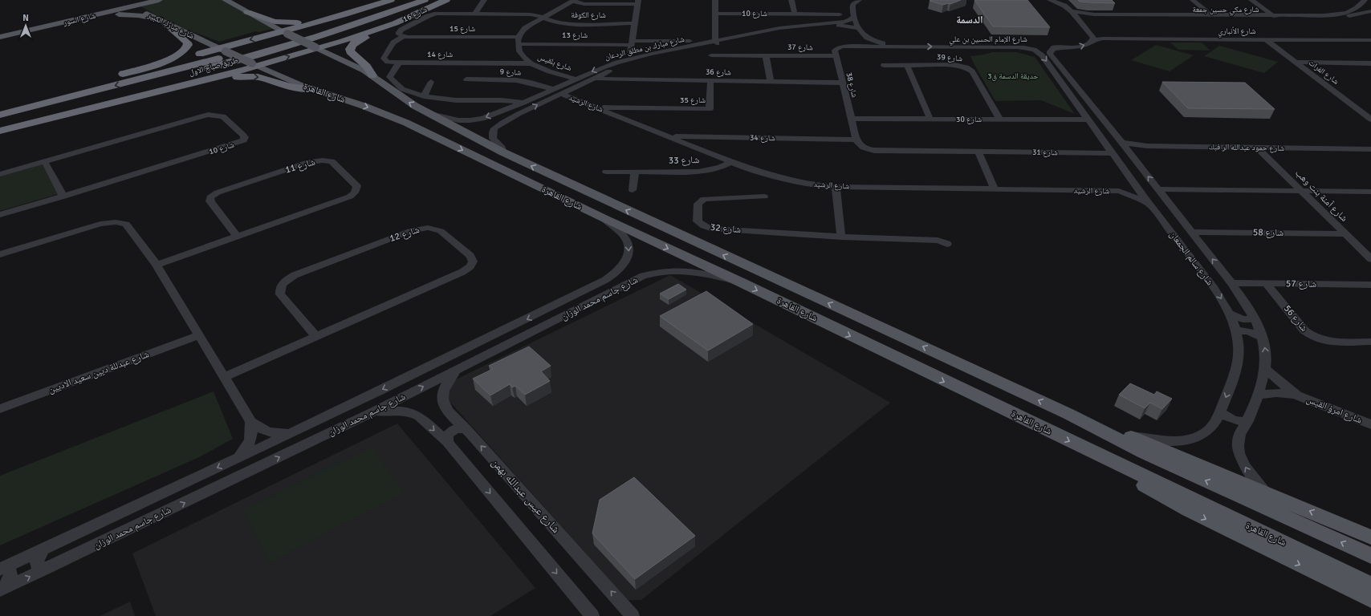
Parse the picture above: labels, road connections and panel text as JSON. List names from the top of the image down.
{
  "streets": {
    "highway": ["طريق صباح الاول"],
    "main road": ["شارع السور", "شارع مبارك الكبير", "شارع القاهرة"],
    "street": [
      "شارع مكي حسين جمعة",
      "شارع 10",
      "شارع 16",
      "شارع الكوفة",
      "شارع 15",
      "شارع الأنباري",
      "شارع 13",
      "شارع الإمام الحسين بن علي",
      "شارع 37",
      "شارع مبارك بن مطلق الردعان",
      "شارع 14",
      "شارع 39",
      "شارع بلقيس",
      "شارع 9",
      "شارع 36",
      "شارع الفرات",
      "شارع 38",
      "شارع 35",
      "شارع الرشيد",
      "شارع 30",
      "شارع 34",
      "شارع حمود عبدالله الر فبك",
      "شارع 31",
      "شارع 33",
      "شارع 11",
      "شارع آمنة بنت وهب",
      "شارع 32",
      "شارع 58",
      "شارع 12",
      "شارع سالم الجمعان",
      "شارع 57",
      "شارع جاسم محمد الوزان",
      "شارع 56",
      "شارع عبدللة ديين سعيد الاديين",
      "شارع امرؤ القيس",
      "شارع عيس عبدالله بهمن"
    ]
  },
  "crossings": [
    ["شارع 16", "شارع الكوفة"],
    ["شارع 16", "شارع 15"],
    ["شارع 16", "شارع 14"],
    ["شارع الكوفة", "شارع 13"],
    ["شارع الكوفة", "شارع مبارك بن مطلق الردعان"],
    ["شارع السور", "شارع مبارك الكبير"],
    ["شارع مبارك الكبير", "شارع القاهرة"],
    ["شارع 15", "شارع 14"],
    ["شارع الأنباري", "شارع الإمام الحسين بن علي"],
    ["شارع الأنباري", "شارع الفرات"],
    ["شارع 13", "شارع بلقيس"],
    ["شارع الإمام الحسين بن علي", "شارع مبارك بن مطلق الردعان"],
    ["شارع الإمام الحسين بن علي", "شارع سالم الجمعان"],
    ["شارع 37", "شارع 38"],
    ["شارع مبارك بن مطلق الردعان", "شارع بلقيس"],
    ["شارع مبارك بن مطلق الردعان", "شارع 9"],
    ["شارع مبارك بن مطلق الردعان", "شارع 36"],
    ["شارع مبارك بن مطلق الردعان", "شارع القاهرة"],
    ["شارع مبارك بن مطلق الردعان", "شارع الرشيد"],
    ["شارع 14", "شارع بلقيس"],
    ["شارع 39", "شارع 30"],
    ["شارع 36", "شارع 38"],
    ["شارع 36", "شارع 35"],
    ["شارع 38", "شارع 30"],
    ["شارع 38", "شارع 34"],
    ["شارع 38", "شارع 31"],
    ["شارع القاهرة", "شارع جاسم محمد الوزان"],
    ["شارع 35", "شارع الرشيد"],
    ["شارع الرشيد", "شارع 34"],
    ["شارع الرشيد", "شارع 33"],
    ["شارع الرشيد", "شارع سالم الجمعان"],
    ["شارع 30", "شارع سالم الجمعان"],
    ["شارع 34", "شارع 31"],
    ["شارع حمود عبدالله الر فبك", "شارع آمنة بنت وهب"],
    ["شارع حمود عبدالله الر فبك", "شارع سالم الجمعان"],
    ["شارع 31", "شارع سالم الجمعان"],
    ["شارع آمنة بنت وهب", "شارع 58"],
    ["شارع 58", "شارع سالم الجمعان"],
    ["شارع سالم الجمعان", "شارع 57"],
    ["شارع سالم الجمعان", "شارع امرؤ القيس"],
    ["شارع 57", "شارع 56"],
    ["شارع جاسم محمد الوزان", "شارع عيس عبدالله بهمن"]
  ],
  "one_way": ["شارع الإمام الحسين بن علي"],
  "districts": ["الدسمة"],
  "parks": ["حديقة الدسمة ق3"],
  "north": "top"
}
